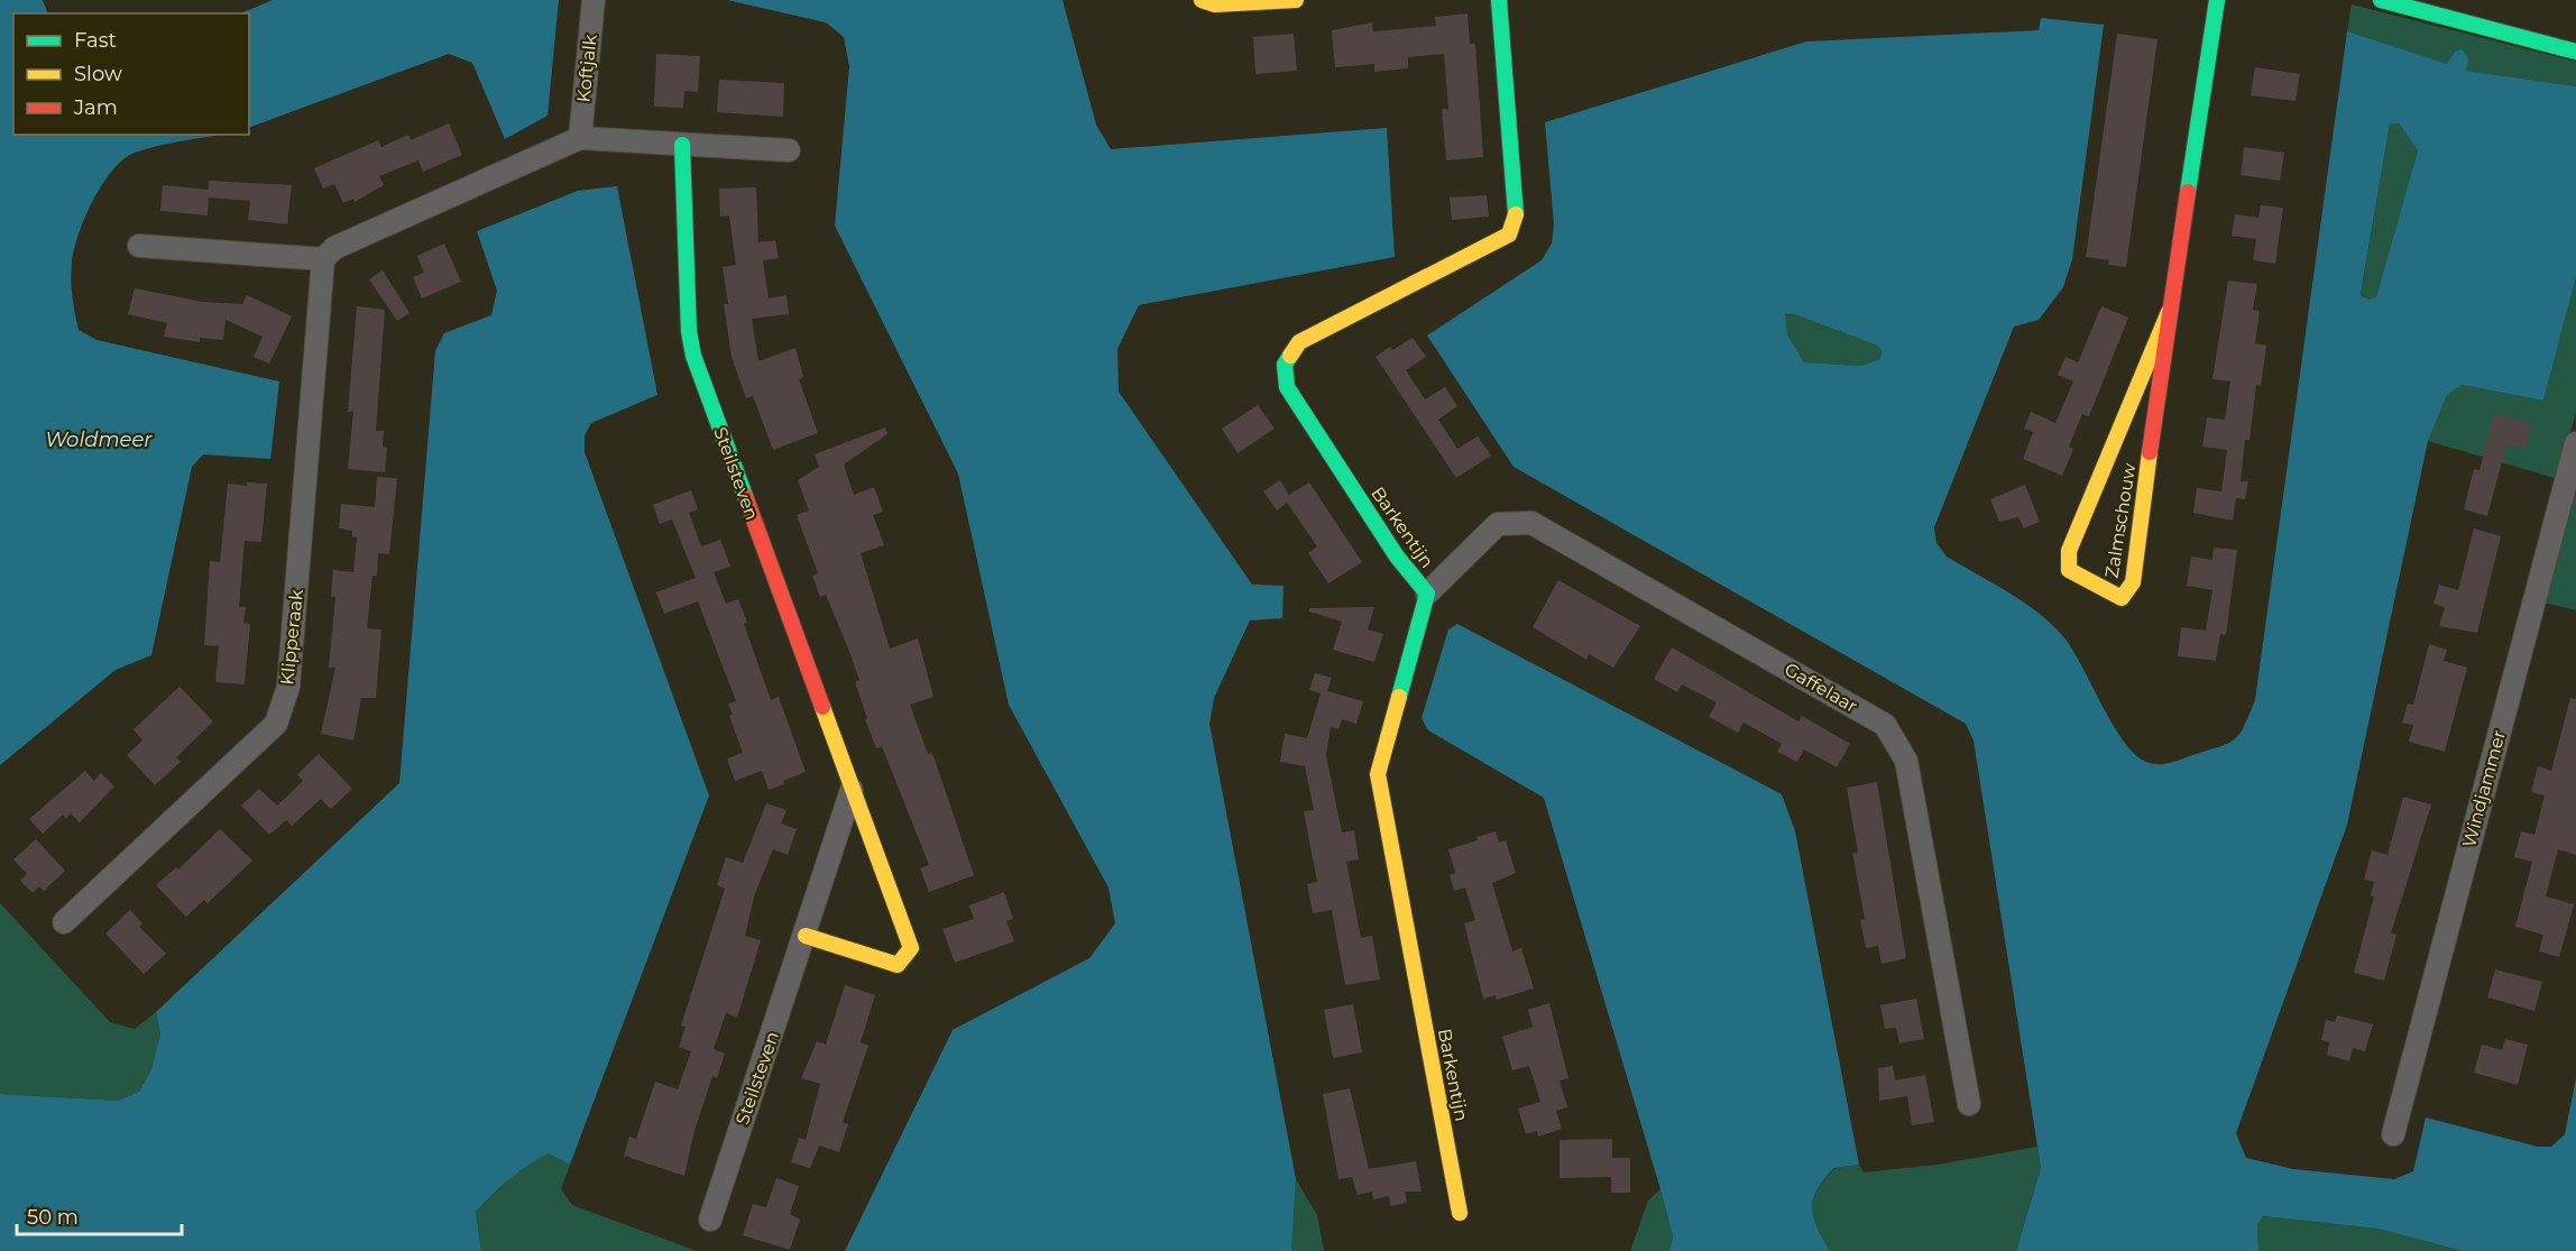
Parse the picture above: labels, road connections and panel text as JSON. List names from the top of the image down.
{
  "streets": {
    "street": [
      "Koftjalk",
      "Steilsteven",
      "Zalmschouw",
      "Barkentijn",
      "Klipperaak",
      "Gaffelaar",
      "Windjammer"
    ]
  },
  "crossings": [
    ["Barkentijn", "Gaffelaar"]
  ],
  "water": ["Woldmeer"],
  "legend": ["Fast", "Slow", "Jam"],
  "scale_bar": "50 m"
}
